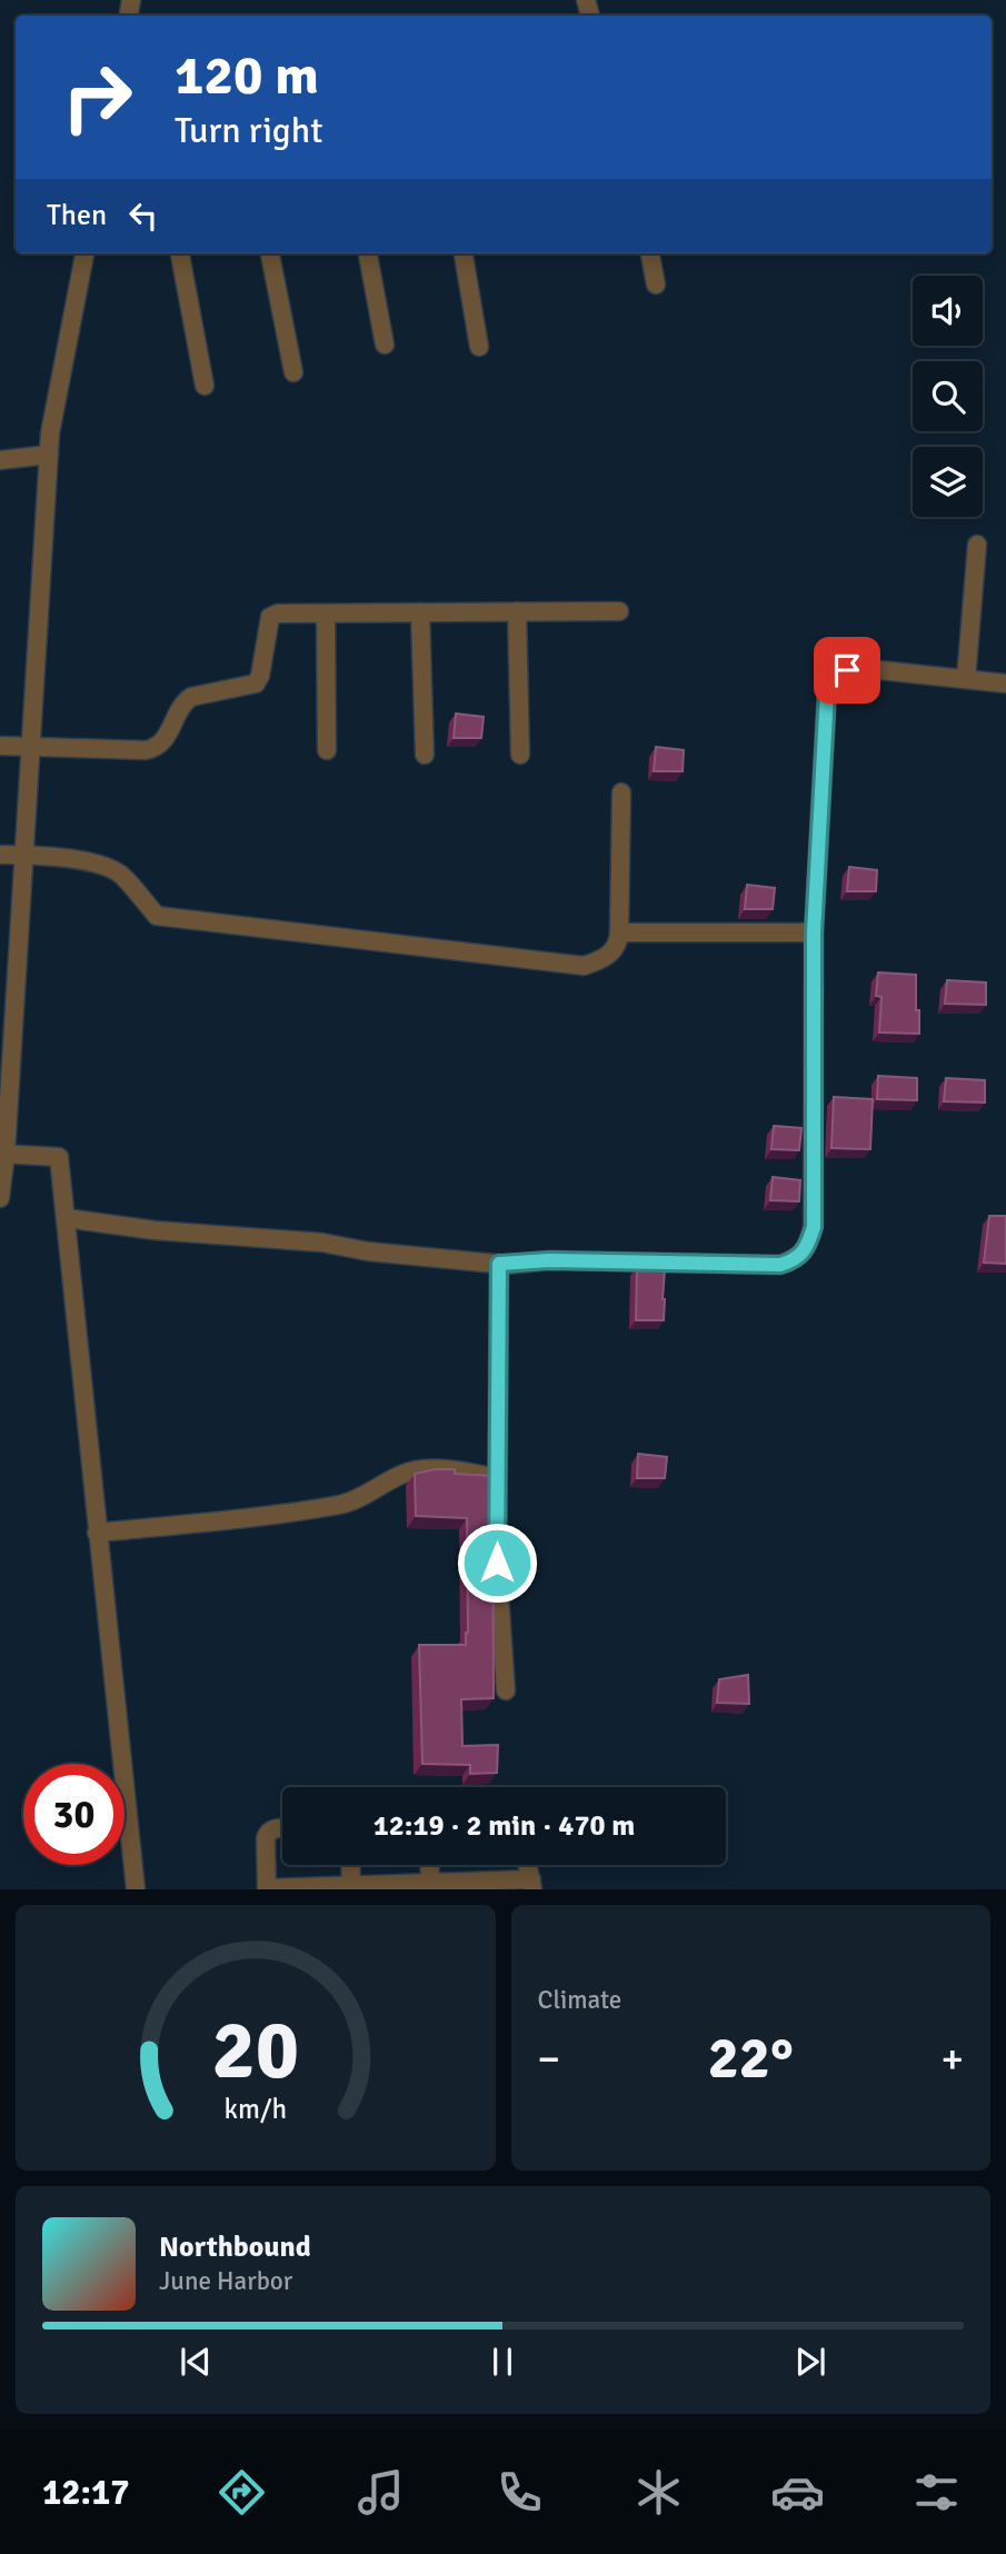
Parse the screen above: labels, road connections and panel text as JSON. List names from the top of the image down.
{
  "page": {
    "turn": ["120 m", "Turn right"],
    "then": "Then",
    "limit": "30",
    "trip": "12:19 · 2 min · 470 m",
    "tile": "Climate",
    "heat": ["−", "22°", "+"],
    "song": ["Northbound", "June Harbor"],
    "tabs": "12:17",
    "gauge": ["20", "km/h"]
  }
}
